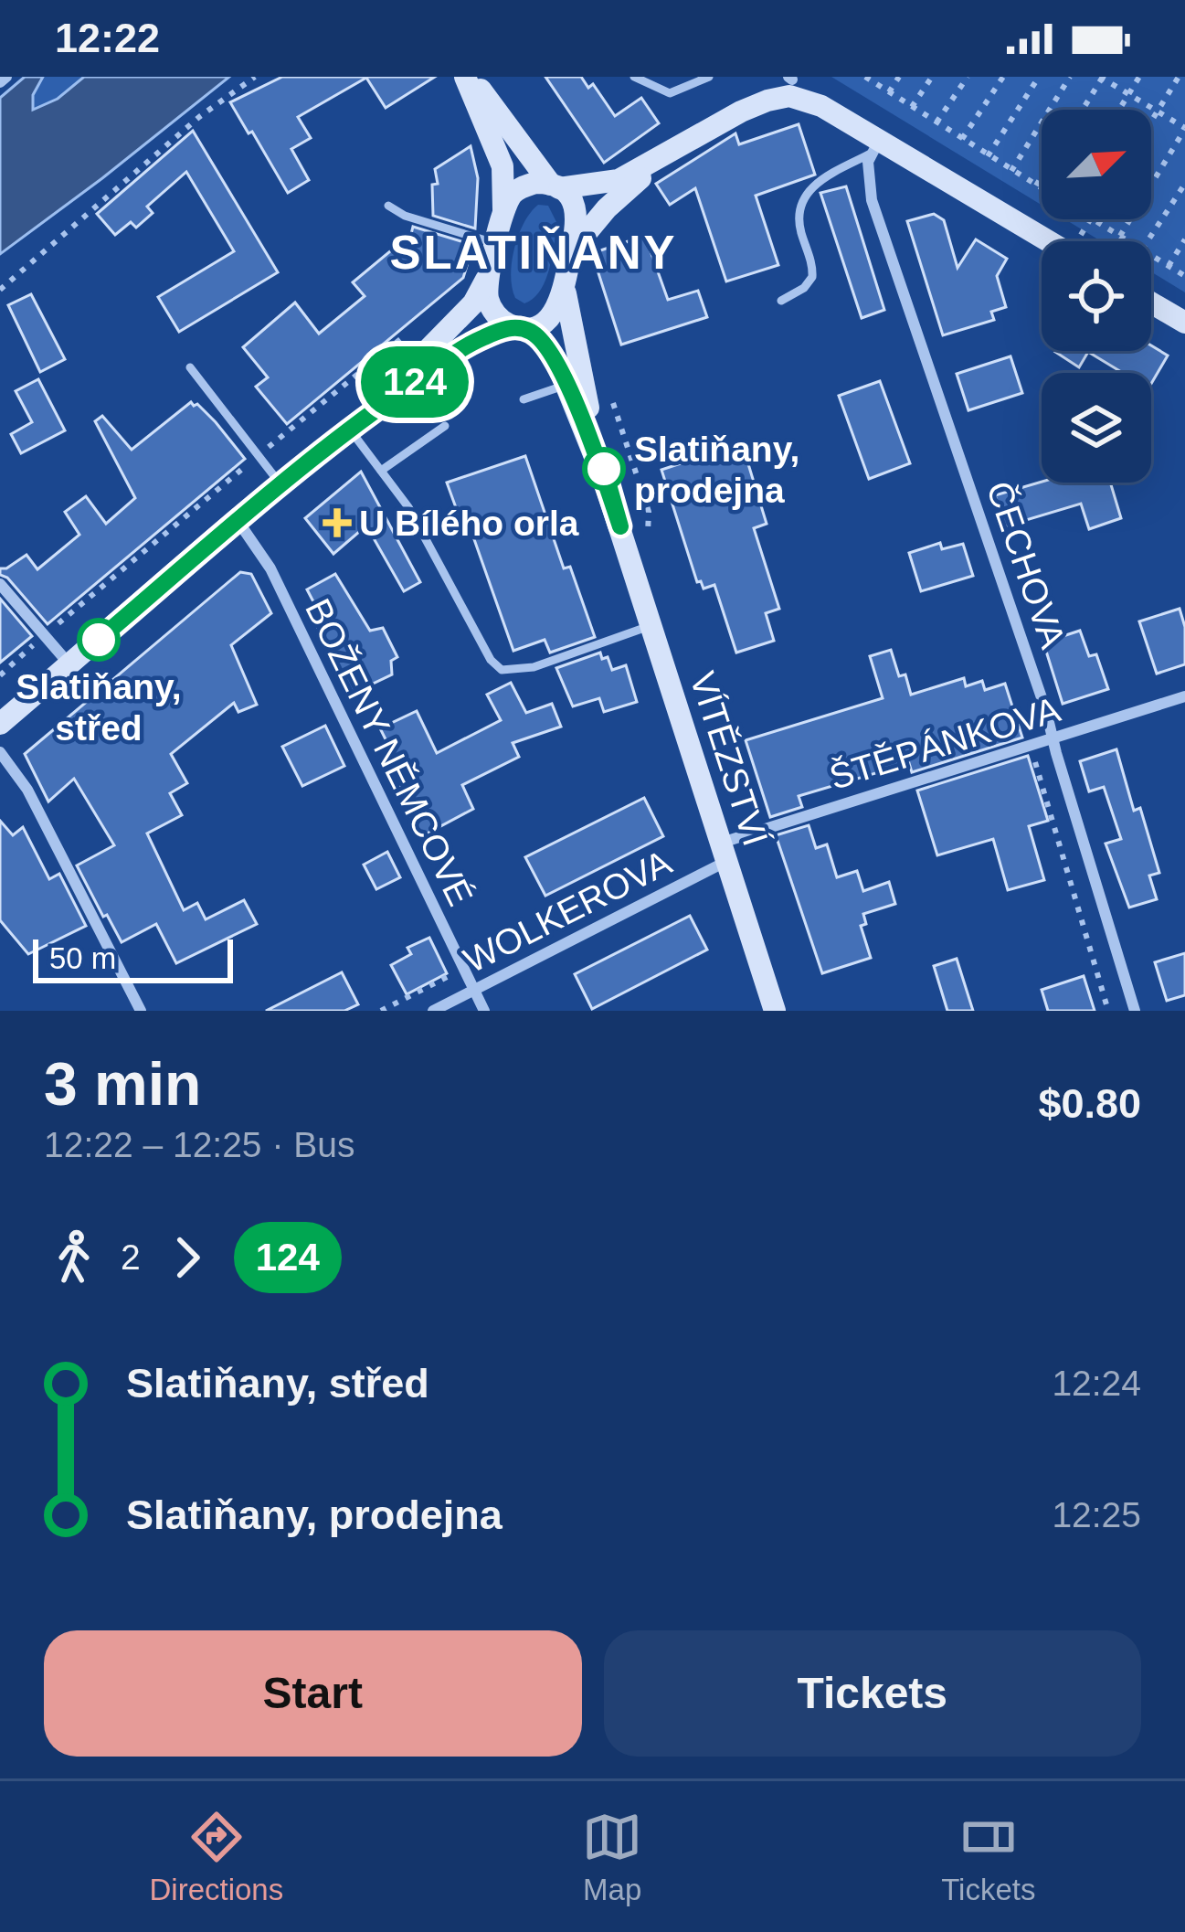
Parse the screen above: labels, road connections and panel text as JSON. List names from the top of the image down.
{
  "streets": {
    "main road": ["VÍTĚZSTVÍ"],
    "street": [
      "ČECHOVA",
      "ŠTĚPÁNKOVA",
      "BOŽENY NĚMCOVÉ",
      "WOLKEROVA"
    ]
  },
  "crossings": [
    ["ČECHOVA", "ŠTĚPÁNKOVA"],
    ["ŠTĚPÁNKOVA", "VÍTĚZSTVÍ"],
    ["ŠTĚPÁNKOVA", "WOLKEROVA"],
    ["BOŽENY NĚMCOVÉ", "WOLKEROVA"],
    ["VÍTĚZSTVÍ", "WOLKEROVA"]
  ],
  "districts": ["SLATIŇANY"],
  "places": {
    "other": ["Slatiňany, prodejna", "Slatiňany, střed"],
    "health": ["U Bílého orla"]
  },
  "lines": ["bus line 124"],
  "scale_bar": "50 m",
  "north": "top right",
  "page": {
    "status": "12:22",
    "on_map": "124",
    "scale": "50 m",
    "heading": ["3 min", "12:22 – 12:25 · Bus", "$0.80"],
    "legs": ["2", "124"],
    "list": [
      {
        "name": "Slatiňany, střed",
        "value": "12:24"
      },
      {
        "name": "Slatiňany, prodejna",
        "value": "12:25"
      }
    ],
    "buttons": ["Start", "Tickets"],
    "tabs": ["Directions", "Map", "Tickets"]
  }
}
